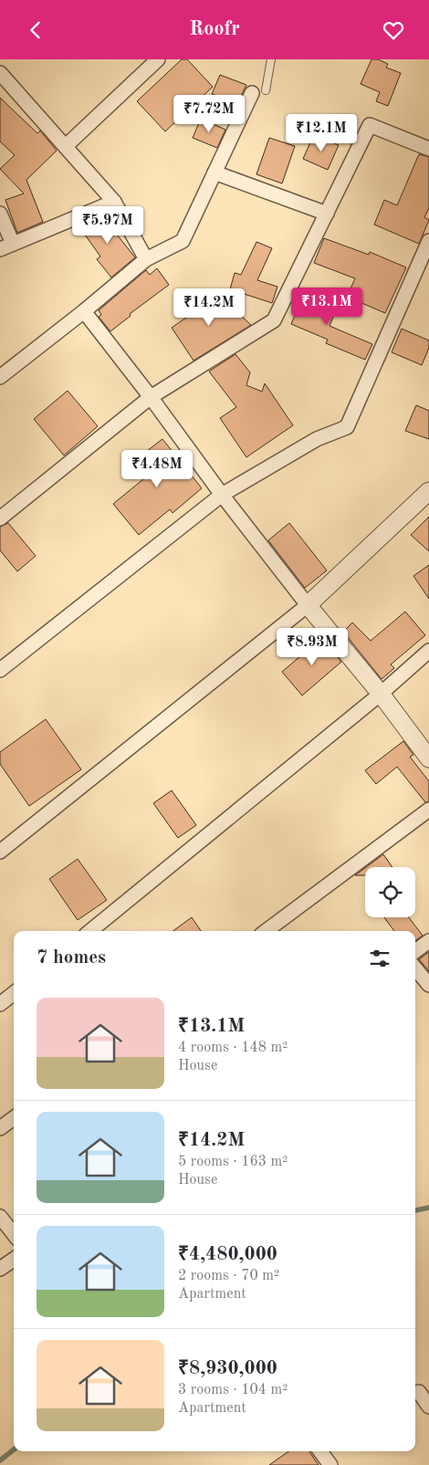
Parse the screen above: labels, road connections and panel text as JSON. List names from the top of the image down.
{
  "page": {
    "header": "Roofr",
    "price": [
      "₹7.72M",
      "₹12.1M",
      "₹5.97M",
      "₹13.1M",
      "₹14.2M",
      "₹4.48M",
      "₹8.93M"
    ],
    "heading": "7 homes",
    "list": [
      {
        "name": "₹13.1M",
        "note": "4 rooms · 148 m² · House"
      },
      {
        "name": "₹14.2M",
        "note": "5 rooms · 163 m² · House"
      },
      {
        "name": "₹4,480,000",
        "note": "2 rooms · 70 m² · Apartment"
      },
      {
        "name": "₹8,930,000",
        "note": "3 rooms · 104 m² · Apartment"
      }
    ]
  }
}
